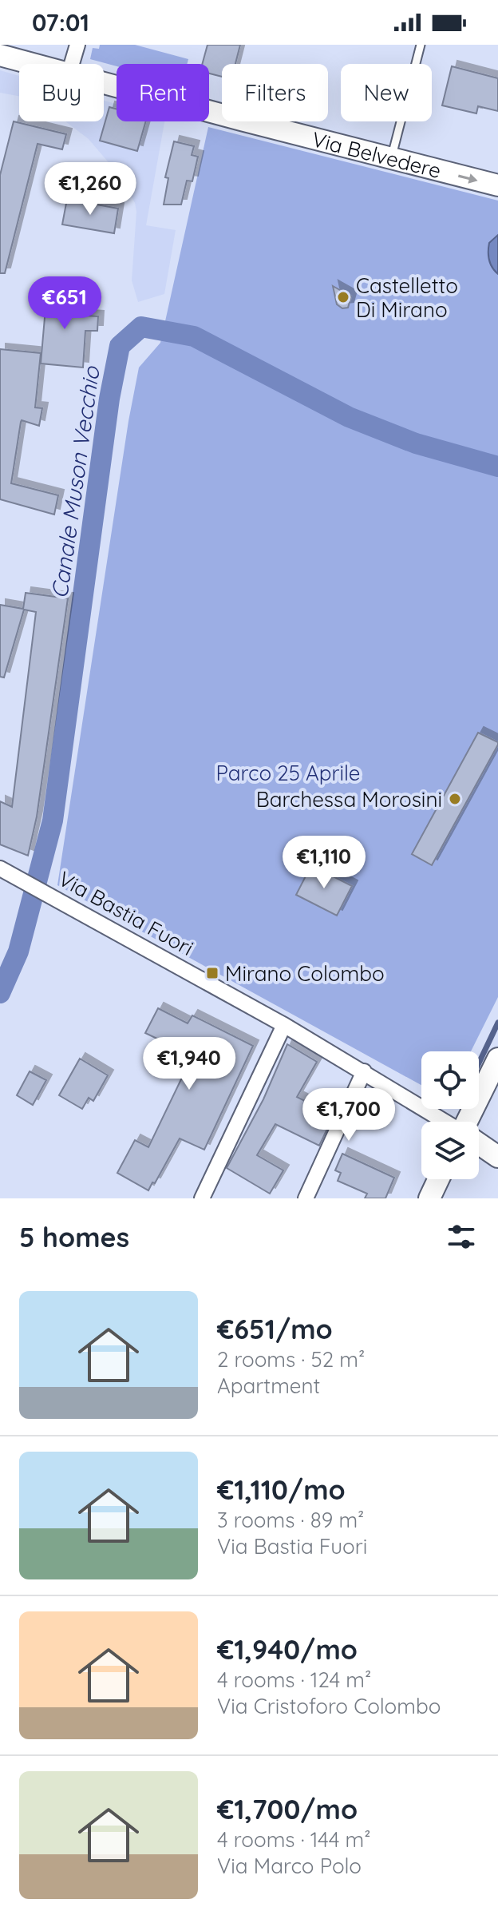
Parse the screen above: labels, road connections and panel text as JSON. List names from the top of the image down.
{
  "streets": {
    "street": ["Via Belvedere", "Via Bastia Fuori"]
  },
  "water": ["Canale Muson Vecchio"],
  "parks": ["Parco 25 Aprile"],
  "places": {
    "other": ["Castelletto Di Mirano", "Barchessa Morosini"],
    "transit": ["Mirano Colombo"]
  },
  "page": {
    "status": "07:01",
    "chip": [
      "Buy",
      "Rent",
      "Filters",
      "New"
    ],
    "price": [
      "€1,260",
      "€651",
      "€1,110",
      "€1,940",
      "€1,700"
    ],
    "heading": "5 homes",
    "list": [
      {
        "name": "€651/mo",
        "note": "2 rooms · 52 m² · Apartment"
      },
      {
        "name": "€1,110/mo",
        "note": "3 rooms · 89 m² · Via Bastia Fuori"
      },
      {
        "name": "€1,940/mo",
        "note": "4 rooms · 124 m² · Via Cristoforo Colombo"
      },
      {
        "name": "€1,700/mo",
        "note": "4 rooms · 144 m² · Via Marco Polo"
      }
    ]
  }
}
